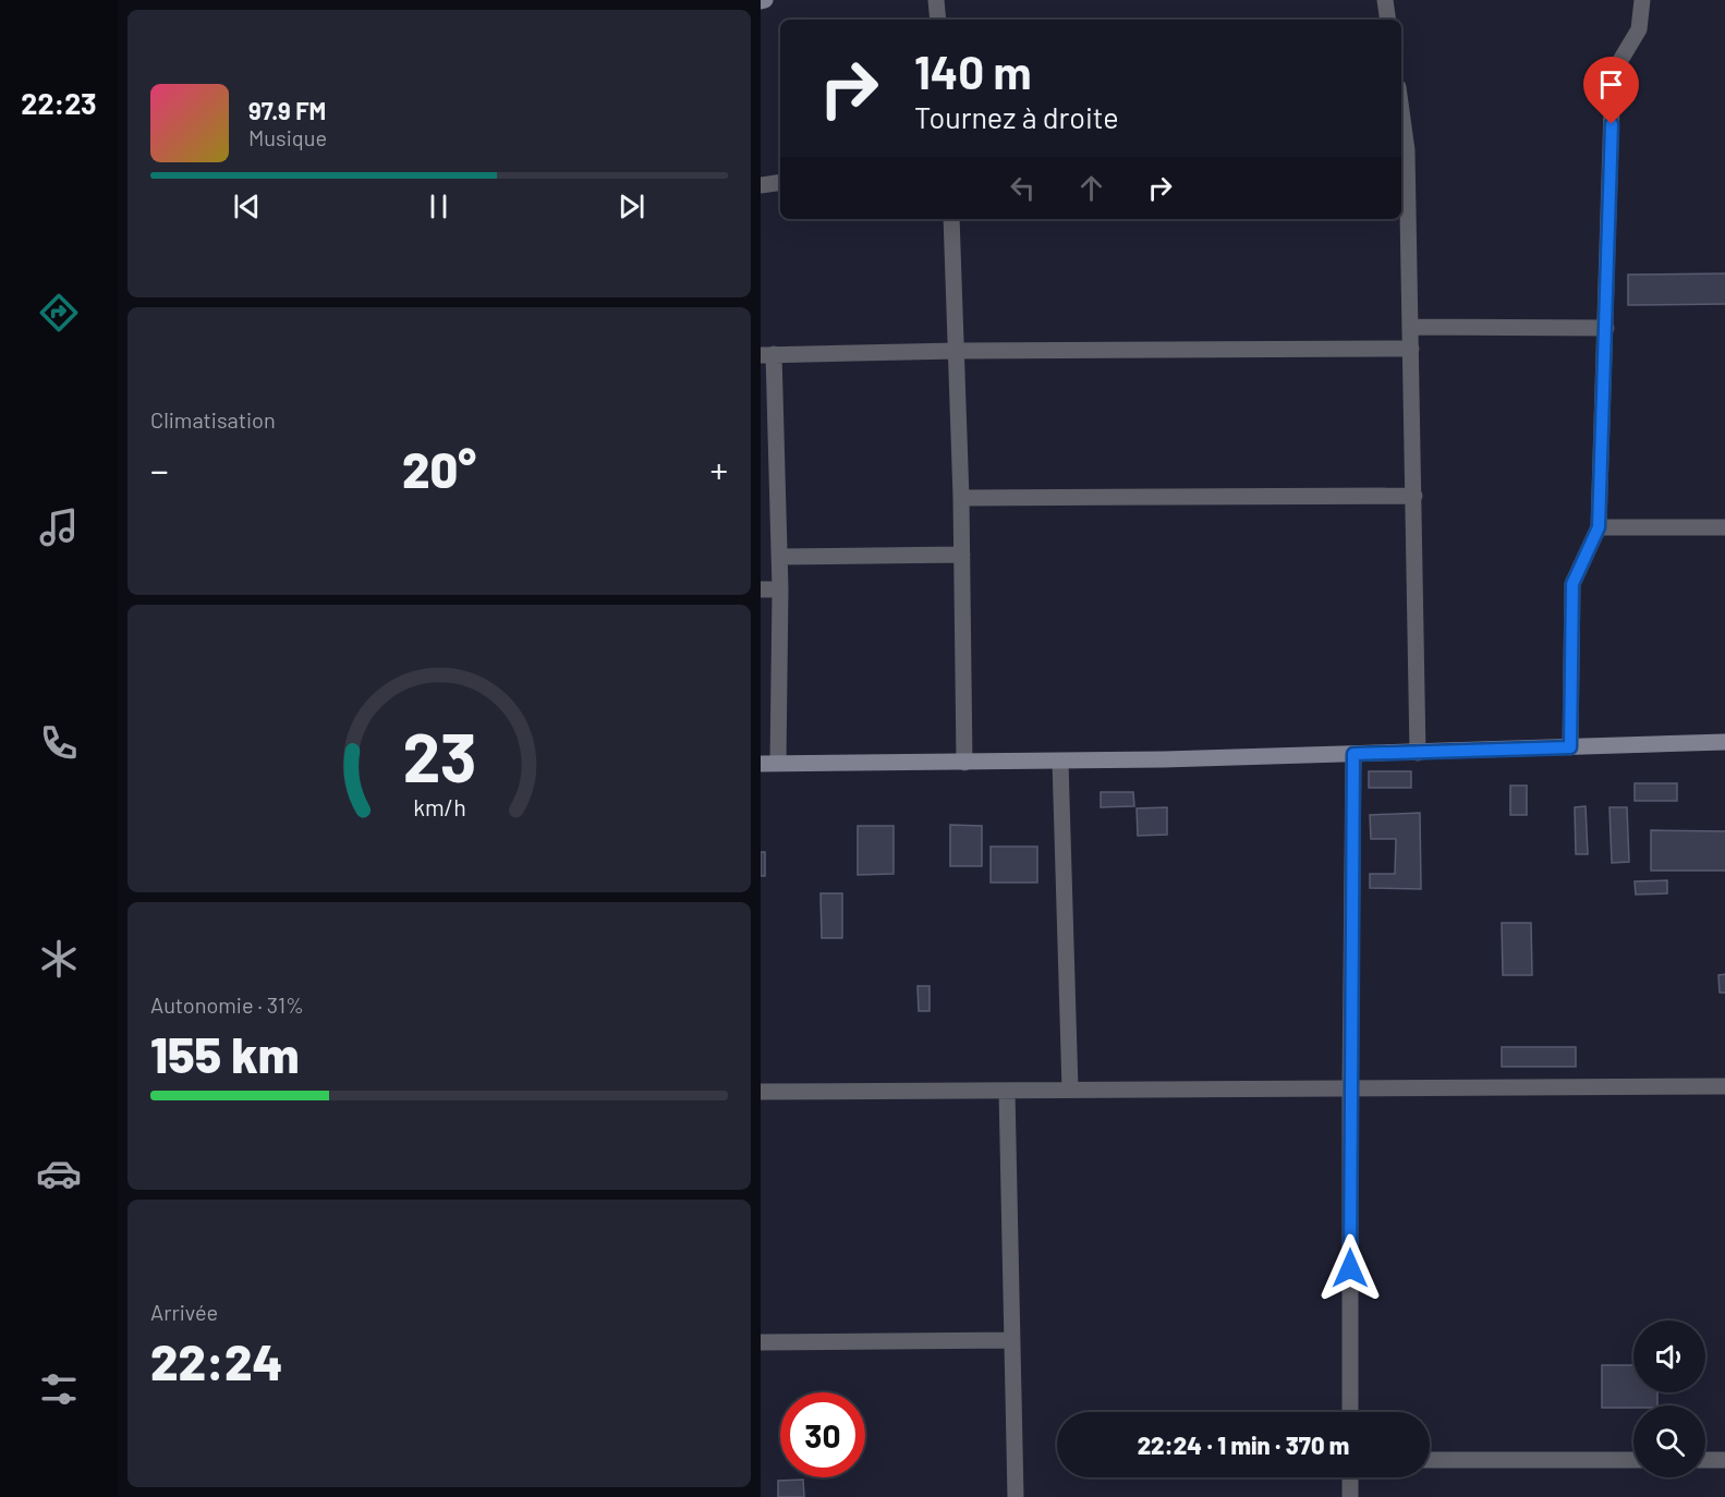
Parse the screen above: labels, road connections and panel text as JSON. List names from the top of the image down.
{
  "page": {
    "tabs": "22:23",
    "turn": ["140 m", "Tournez à droite"],
    "song": ["97.9 FM", "Musique"],
    "tile": [
      "Climatisation",
      ["Autonomie · 31%", "155 km"],
      ["Arrivée", "22:24"]
    ],
    "heat": ["−", "20°", "+"],
    "limit": "30",
    "trip": "22:24 · 1 min · 370 m",
    "gauge": ["23", "km/h"]
  }
}
